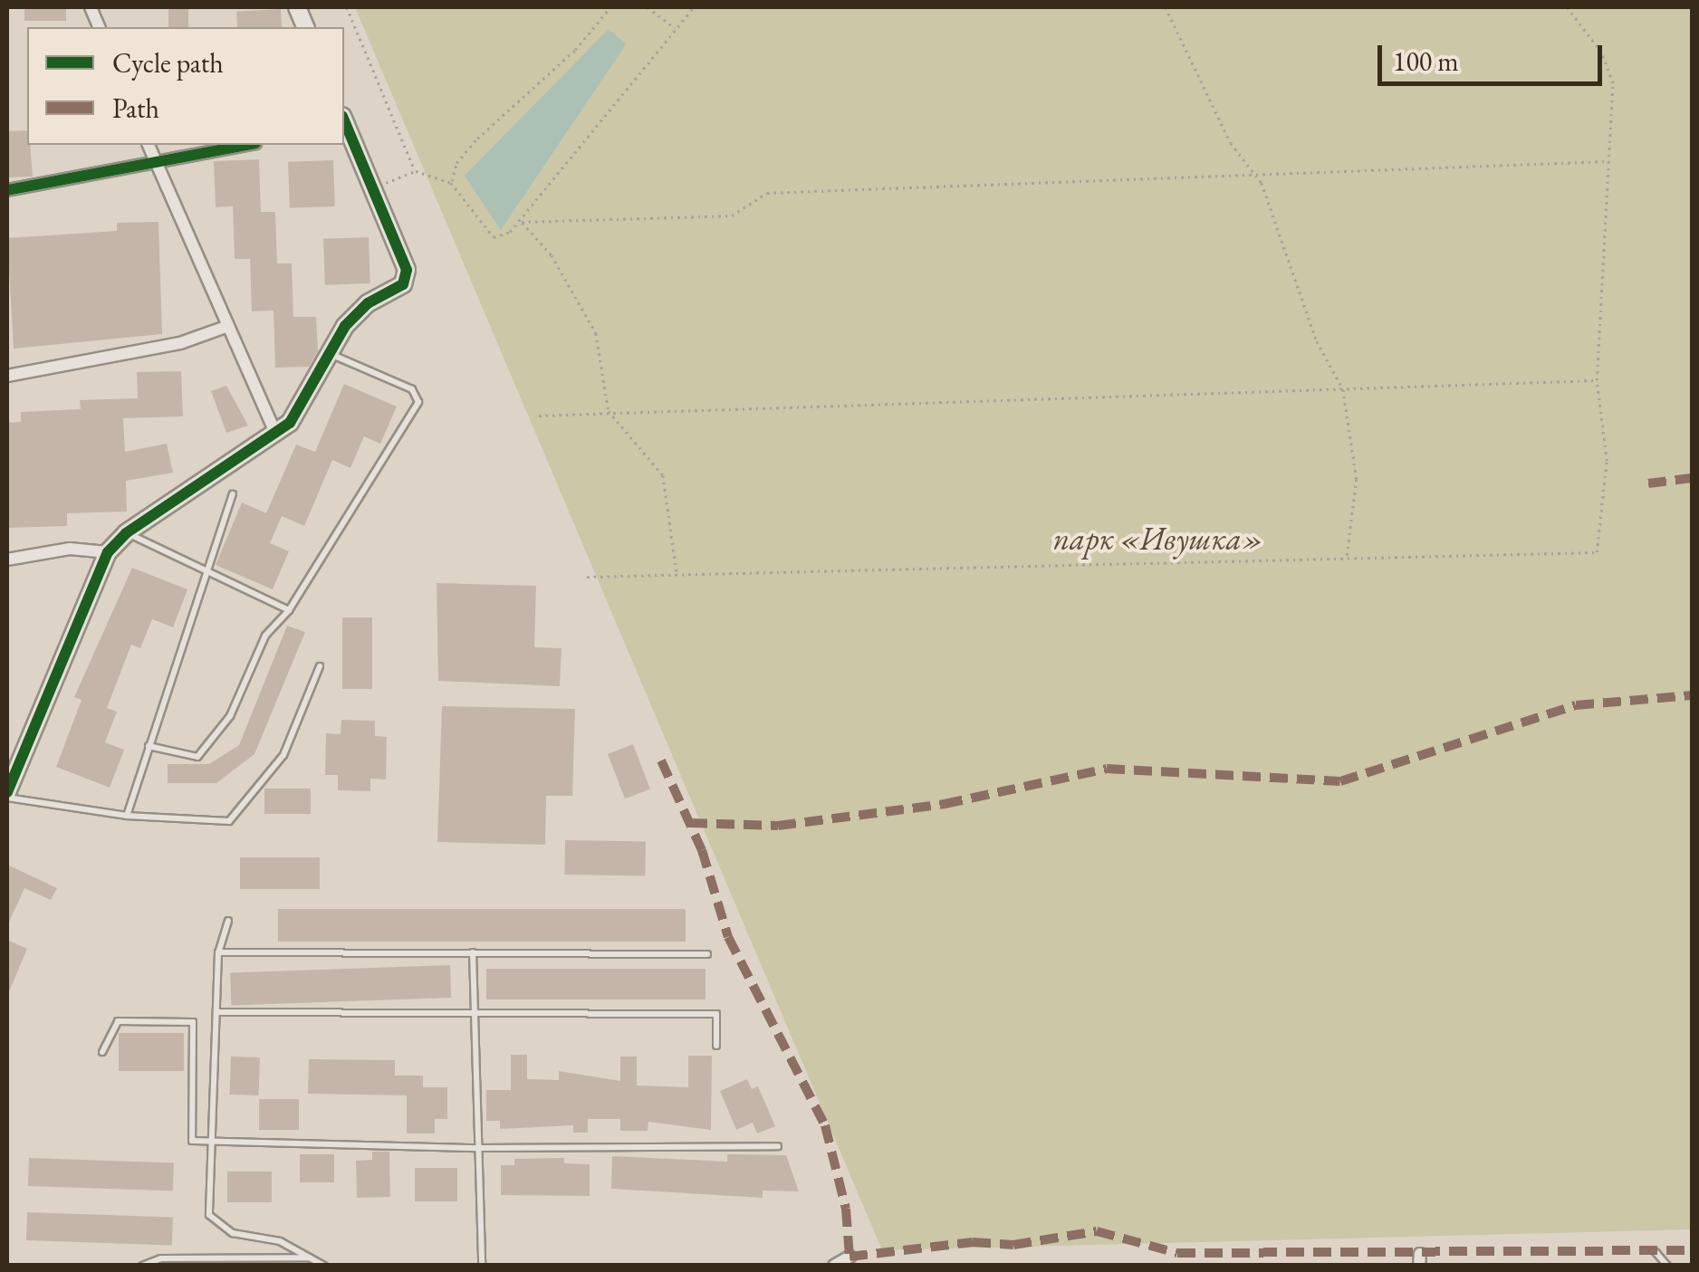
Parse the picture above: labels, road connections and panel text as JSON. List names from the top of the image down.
{
  "parks": ["парк «Ивушка»"],
  "legend": ["Cycle path", "Path"],
  "scale_bar": "100 m"
}
